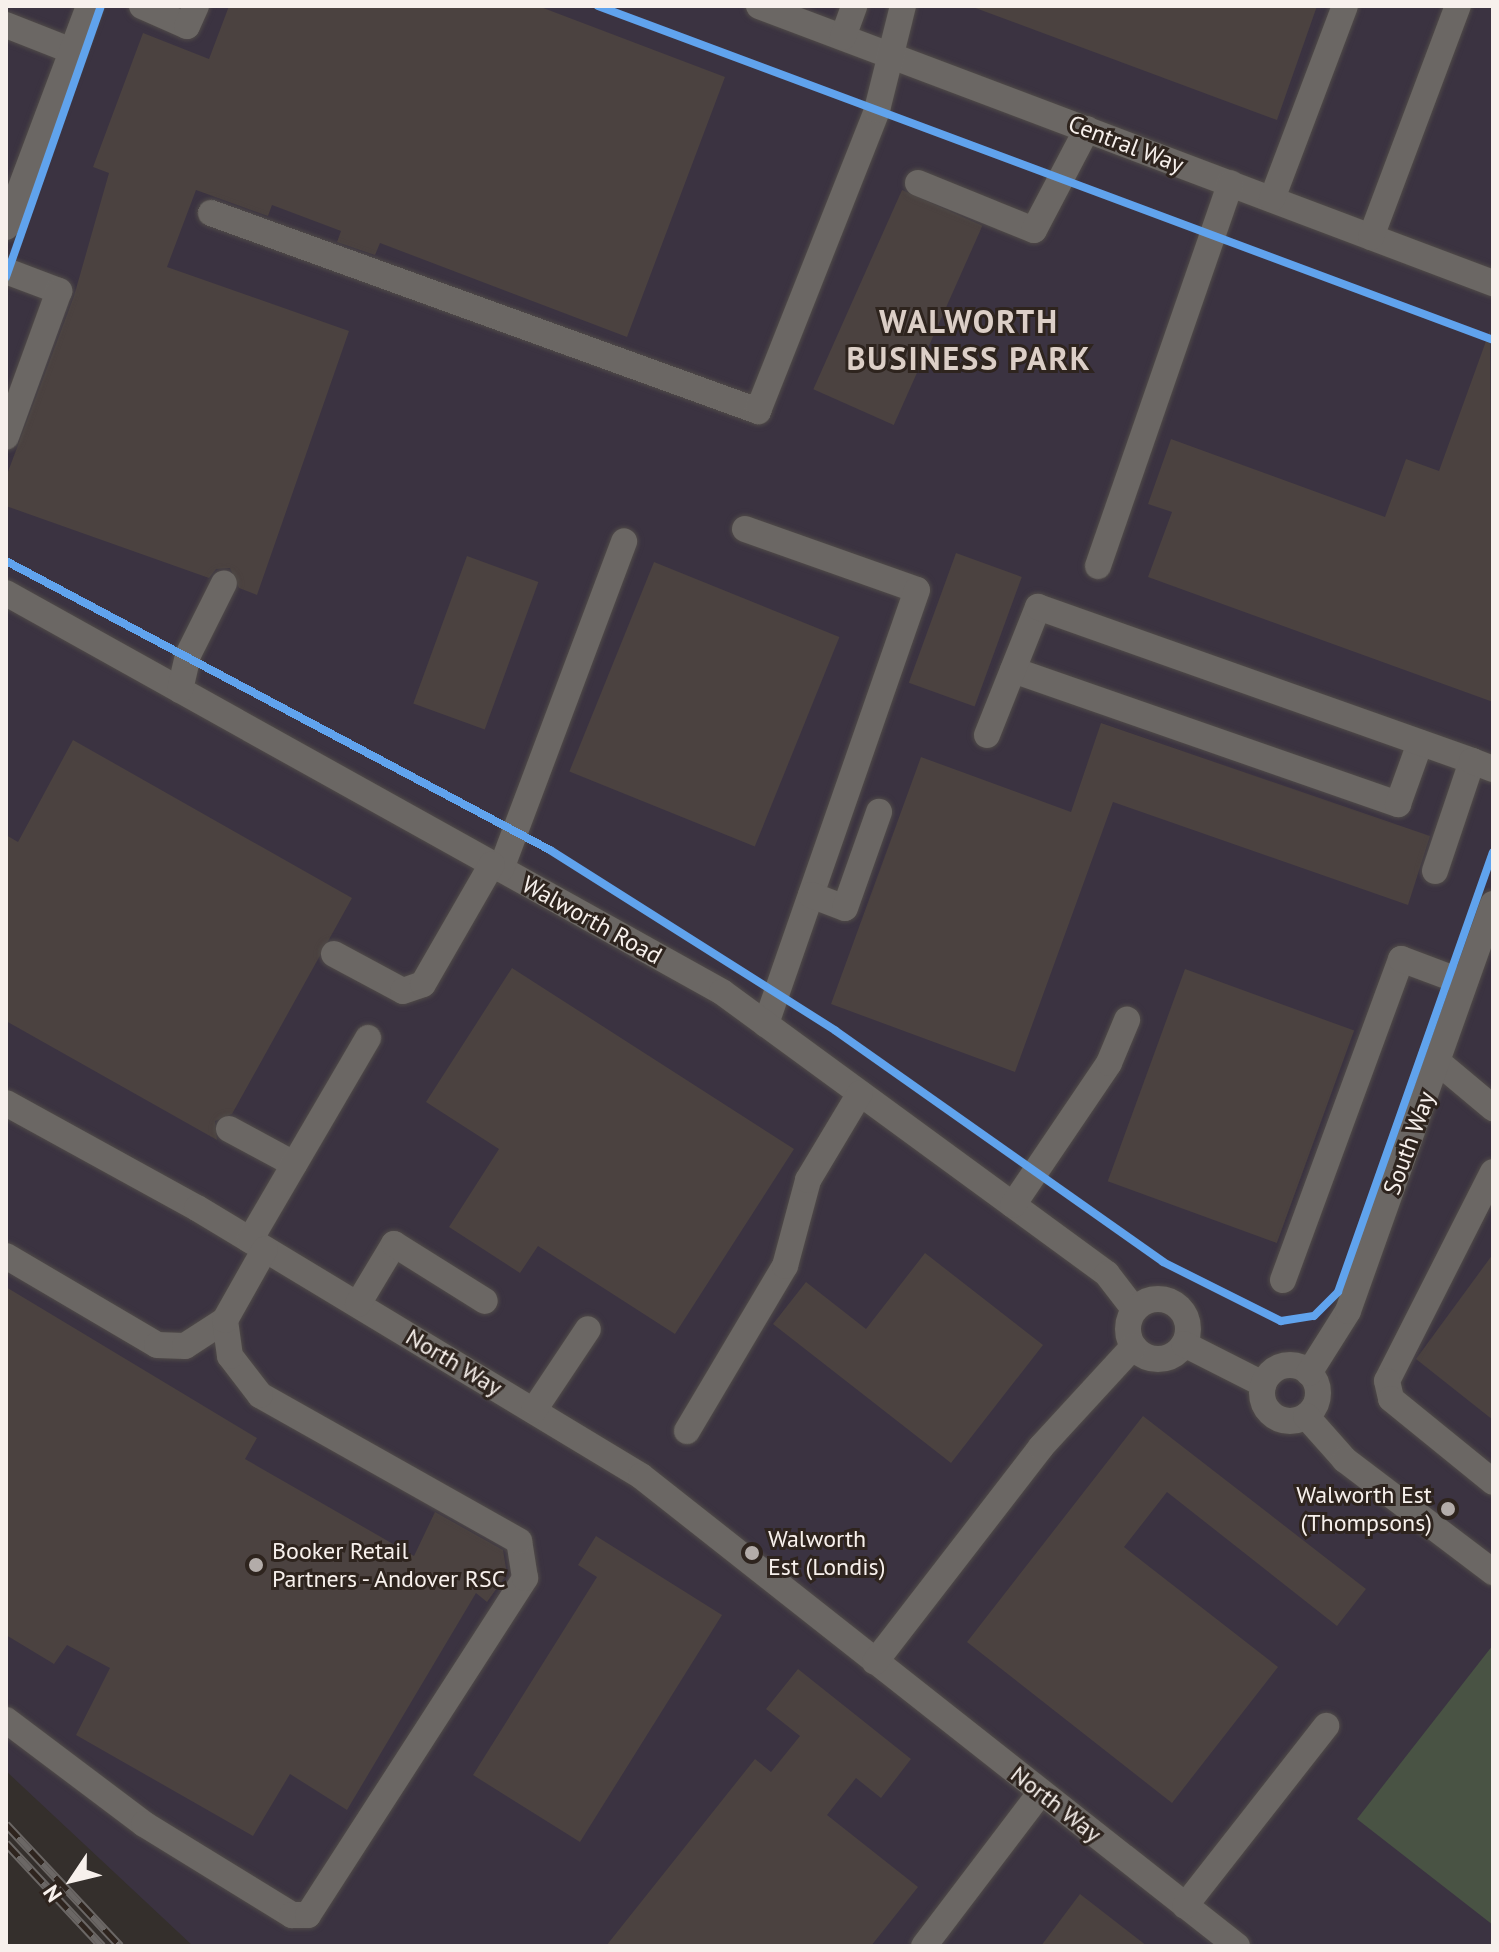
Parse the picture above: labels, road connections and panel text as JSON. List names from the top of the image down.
{
  "streets": {
    "street": [
      "Central Way",
      "Walworth Road",
      "South Way",
      "North Way"
    ]
  },
  "districts": ["WALWORTH BUSINESS PARK"],
  "places": ["Walworth Est (Thompsons)", "Walworth Est (Londis)", "Booker Retail Partners - Andover RSC"],
  "north": "bottom left"
}
